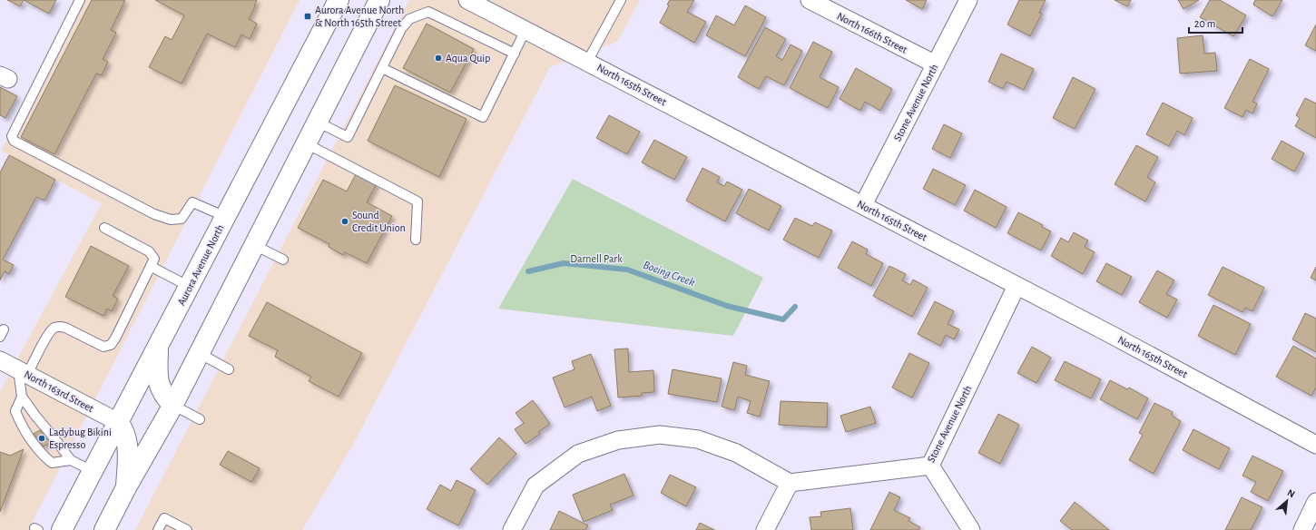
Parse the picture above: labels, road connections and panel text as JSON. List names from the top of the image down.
{
  "streets": {
    "main road": ["Aurora Avenue North"],
    "street": [
      "North 166th Street",
      "North 165th Street",
      "Stone Avenue North",
      "North 163rd Street"
    ]
  },
  "crossings": [
    ["North 166th Street", "Stone Avenue North"],
    ["North 165th Street", "Stone Avenue North"],
    ["Aurora Avenue North", "North 163rd Street"]
  ],
  "water": ["Boeing Creek"],
  "parks": ["Darnell Park"],
  "places": {
    "transit": ["Aurora Avenue North & North 165th Street"],
    "other": ["Aqua Quip", "Sound Credit Union", "Ladybug Bikini Espresso"]
  },
  "scale_bar": "20 m",
  "north": "top right"
}
